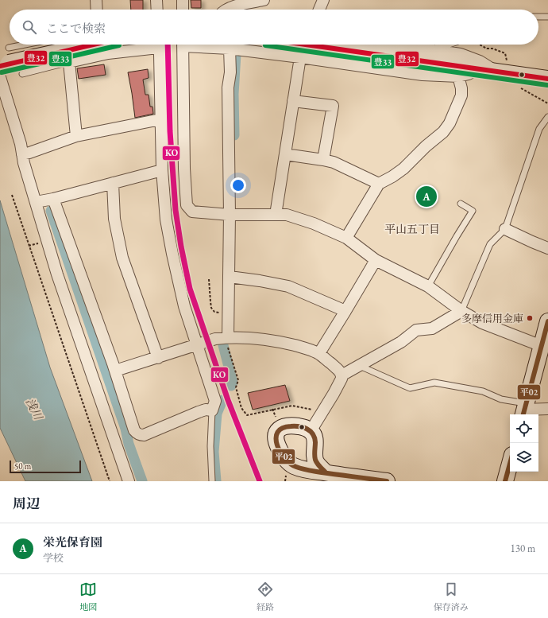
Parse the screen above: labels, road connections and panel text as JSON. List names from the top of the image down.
{
  "districts": ["平山五丁目"],
  "water": ["浅川"],
  "places": ["多摩信用金庫"],
  "lines": [
    "transit line KO",
    "transit line 豊32",
    "transit line 豊33",
    "transit line 平02"
  ],
  "scale_bar": "50 m",
  "page": {
    "search": "ここで検索",
    "pins": "A",
    "scale": "50 m",
    "heading": "周辺",
    "list": [
      {
        "mark": "A",
        "name": "栄光保育園",
        "note": "学校",
        "value": "130 m"
      }
    ],
    "nav": ["地図", "経路", "保存済み"]
  }
}
